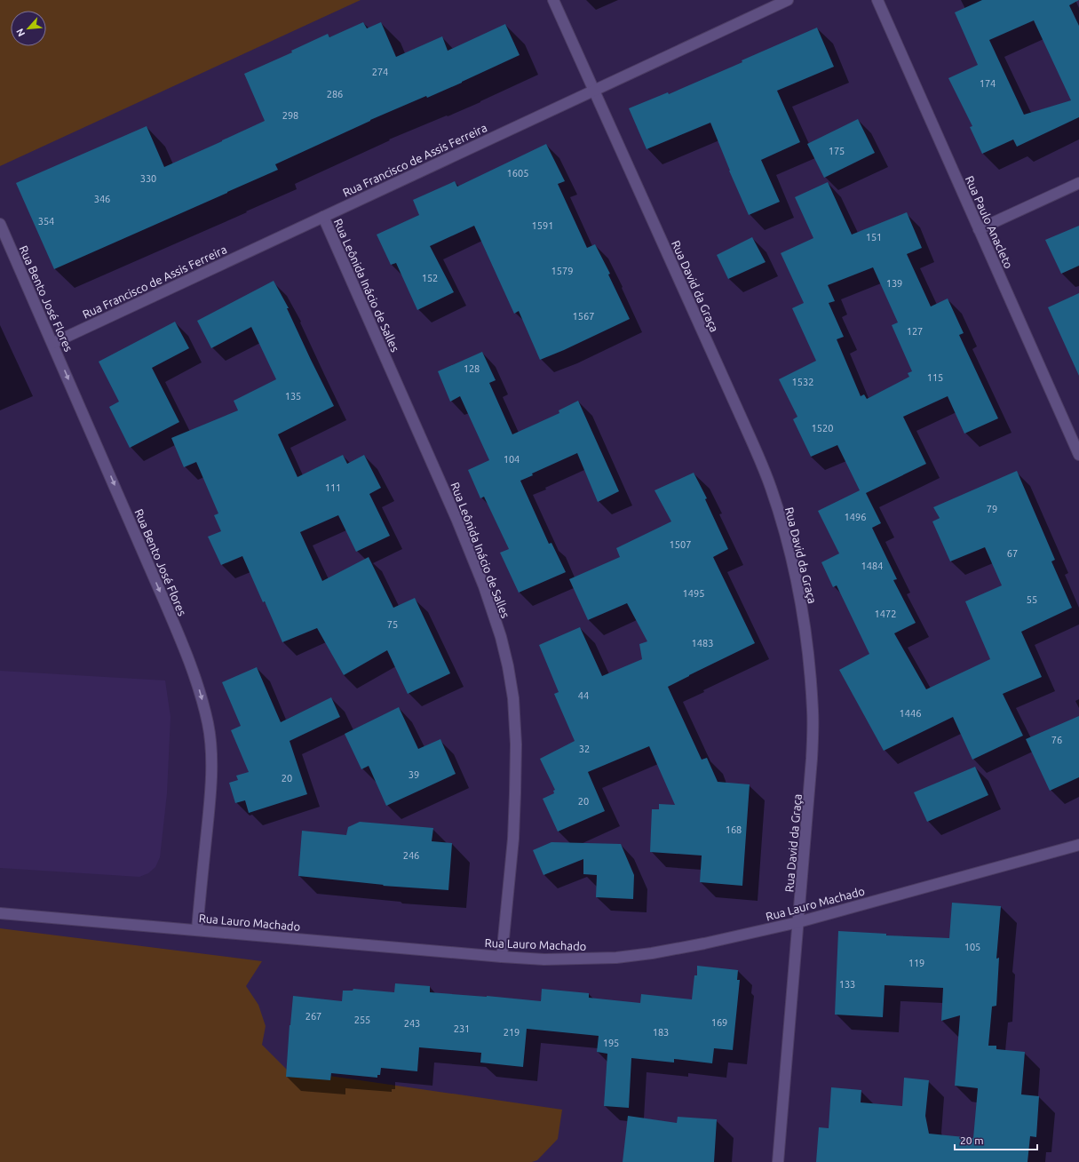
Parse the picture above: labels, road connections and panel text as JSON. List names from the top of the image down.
{
  "streets": {
    "street": [
      "Rua Francisco de Assis Ferreira",
      "Rua Paulo Anacleto",
      "Rua Leônida Inácio de Salles",
      "Rua David da Graça",
      "Rua Bento José Flores",
      "Rua Lauro Machado"
    ]
  },
  "crossings": [
    ["Rua Francisco de Assis Ferreira", "Rua Leônida Inácio de Salles"],
    ["Rua Francisco de Assis Ferreira", "Rua David da Graça"],
    ["Rua Francisco de Assis Ferreira", "Rua Bento José Flores"],
    ["Rua Leônida Inácio de Salles", "Rua Lauro Machado"],
    ["Rua David da Graça", "Rua Lauro Machado"],
    ["Rua Bento José Flores", "Rua Lauro Machado"]
  ],
  "one_way": ["Rua Bento José Flores"],
  "house_numbers": [
    "274",
    "174",
    "286",
    "298",
    "175",
    "1605",
    "330",
    "346",
    "354",
    "1591",
    "151",
    "1579",
    "152",
    "139",
    "1567",
    "127",
    "128",
    "115",
    "1532",
    "135",
    "1520",
    "104",
    "111",
    "79",
    "1496",
    "1507",
    "67",
    "1484",
    "1495",
    "55",
    "1472",
    "75",
    "1483",
    "44",
    "1446",
    "76",
    "32",
    "39",
    "20",
    "20",
    "168",
    "246",
    "105",
    "119",
    "133",
    "267",
    "255",
    "169",
    "243",
    "231",
    "219",
    "183",
    "195"
  ],
  "scale_bar": "20 m",
  "north": "bottom left"
}
